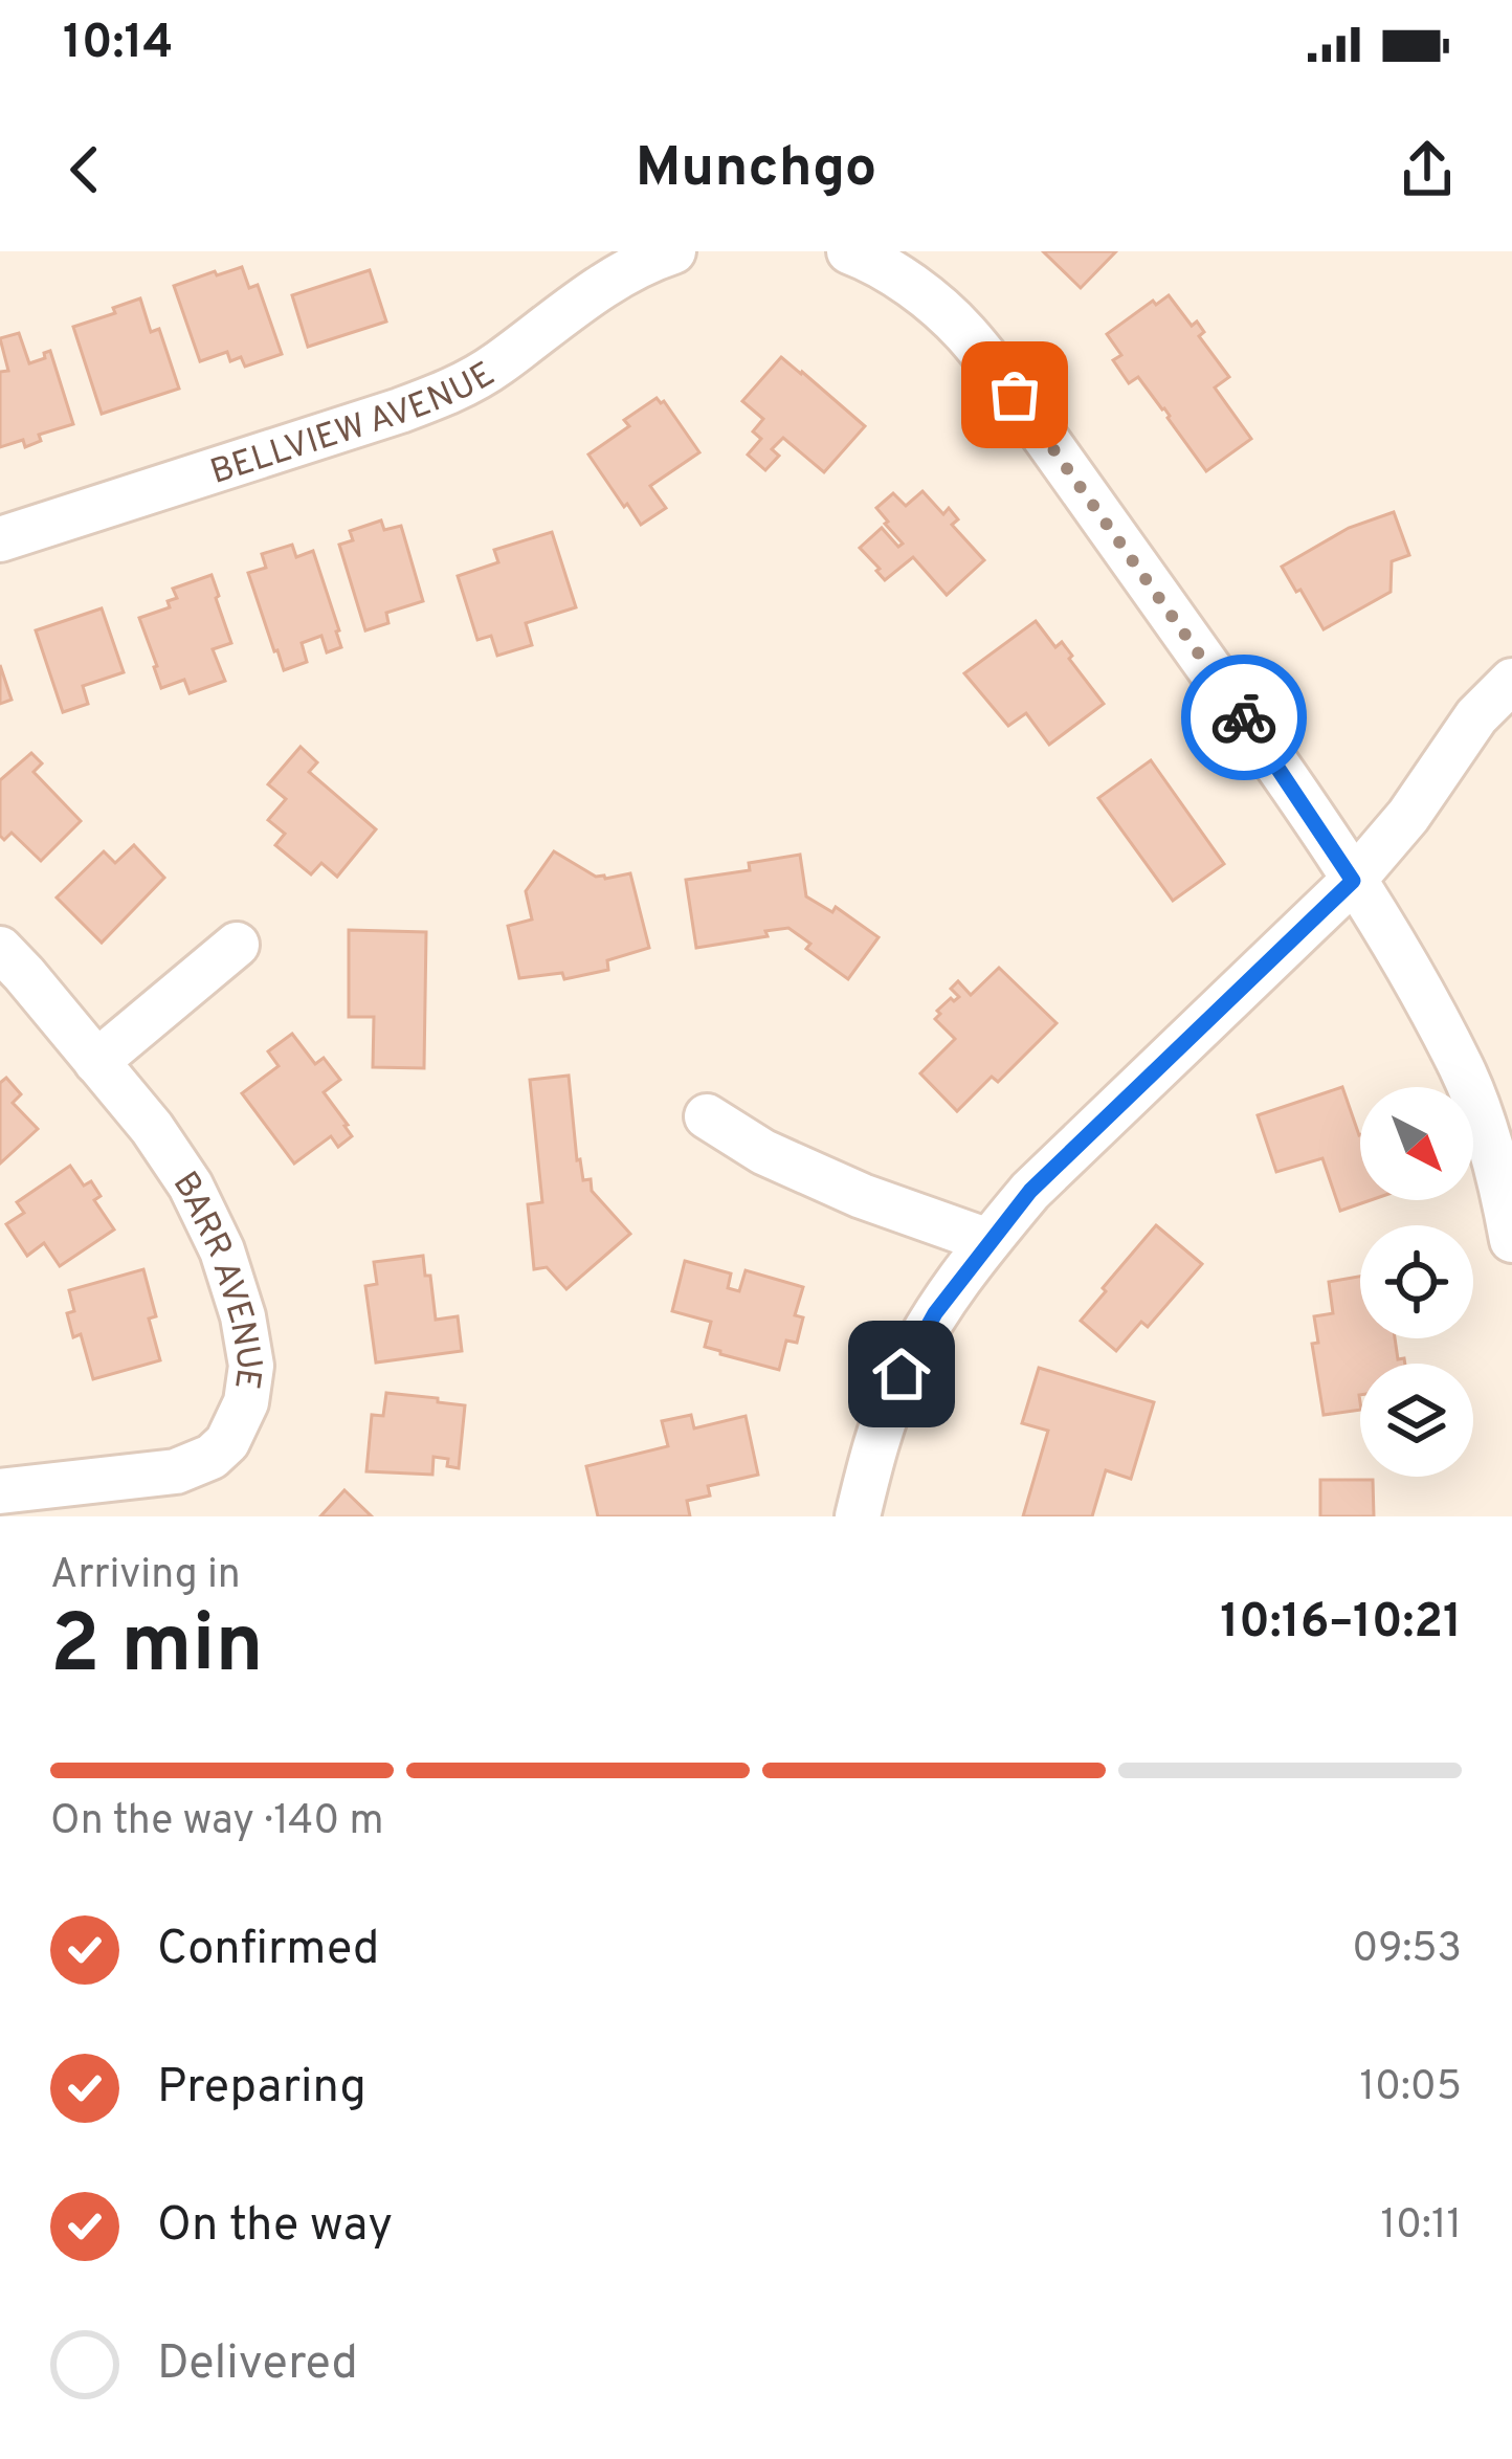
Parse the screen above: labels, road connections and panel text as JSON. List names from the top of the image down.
{
  "streets": {
    "street": ["BELLVIEW AVENUE", "BARR AVENUE"]
  },
  "north": "bottom right",
  "page": {
    "status": "10:14",
    "header": "Munchgo",
    "heading": ["2 min", "Arriving in", "10:16–10:21"],
    "bar": "On the way · 140 m",
    "list": [
      ["Confirmed", "09:53"],
      ["Preparing", "10:05"],
      ["On the way", "10:11"],
      "Delivered"
    ]
  }
}
